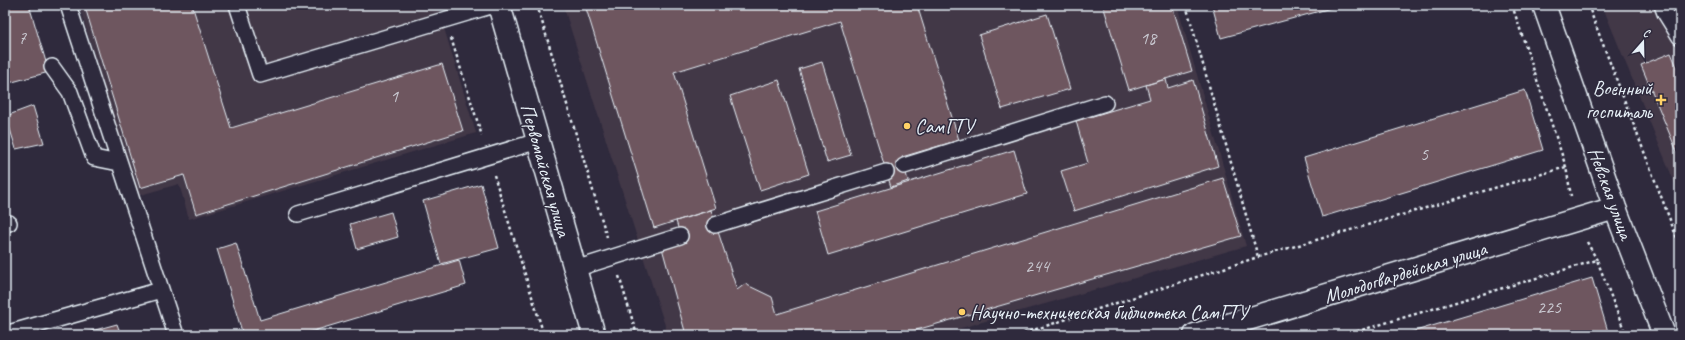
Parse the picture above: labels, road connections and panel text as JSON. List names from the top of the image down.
{
  "streets": {
    "street": ["Первомайская улица", "Невская улица", "Молодогвардейская улица"]
  },
  "crossings": [
    ["Невская улица", "Молодогвардейская улица"]
  ],
  "places": {
    "health": ["Военный госпиталь"],
    "other": ["СамГТУ", "Научно-техническая библиотека СамГТУ"]
  },
  "house_numbers": [
    "7",
    "18",
    "1",
    "5",
    "244",
    "225"
  ],
  "north": "top"
}
